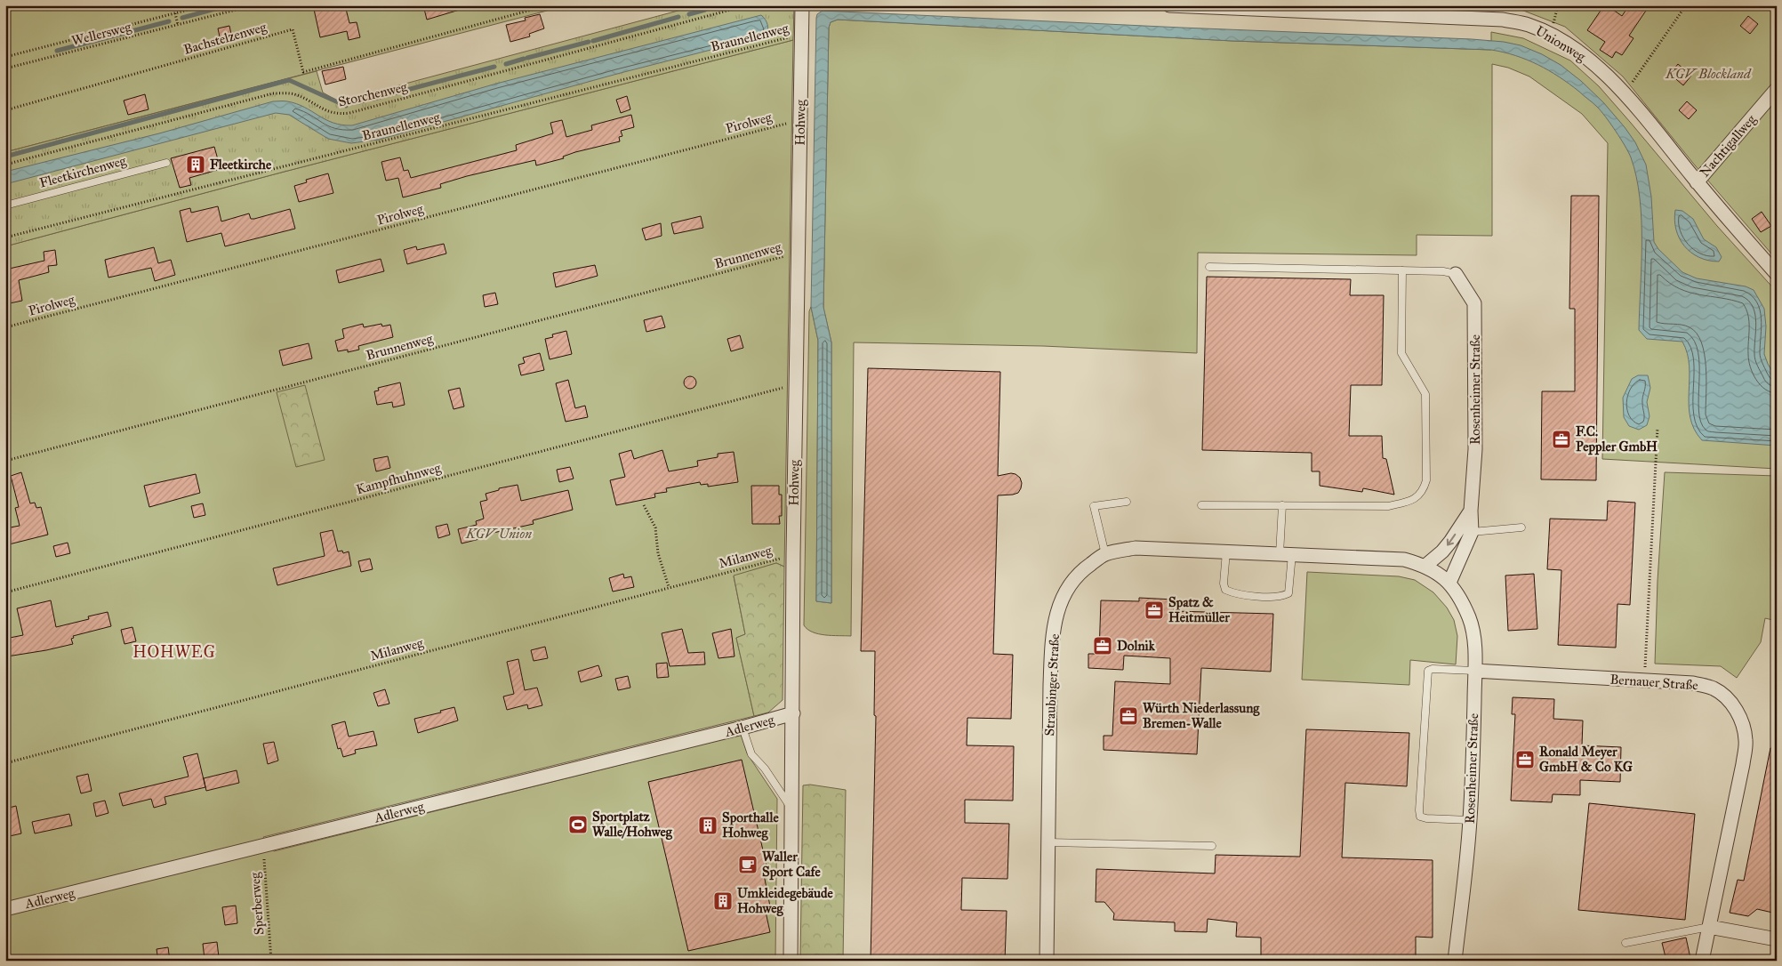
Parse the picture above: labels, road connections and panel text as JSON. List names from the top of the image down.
{
  "streets": {
    "street": [
      "Unionweg",
      "Hohweg",
      "Nachtigallweg",
      "Rosenheimer Straße",
      "Bernauer Straße",
      "Straubinger Straße",
      "Adlerweg"
    ],
    "lane": ["Fleetkirchenweg"],
    "path": [
      "Wellersweg",
      "Braunellenweg",
      "Bachstelzenweg",
      "Storchenweg",
      "Pirolweg",
      "Brunnenweg",
      "Kampfhuhnweg",
      "Milanweg",
      "Sperberweg"
    ]
  },
  "crossings": [
    ["Braunellenweg", "Hohweg"],
    ["Unionweg", "Nachtigallweg"],
    ["Pirolweg", "Hohweg"],
    ["Hohweg", "Brunnenweg"],
    ["Hohweg", "Kampfhuhnweg"],
    ["Hohweg", "Milanweg"],
    ["Hohweg", "Adlerweg"],
    ["Rosenheimer Straße", "Bernauer Straße"],
    ["Rosenheimer Straße", "Straubinger Straße"],
    ["Adlerweg", "Sperberweg"]
  ],
  "districts": ["HOHWEG"],
  "parks": ["KGV Blockland", "KGV Union"],
  "places": {
    "building": ["Fleetkirche", "Sporthalle Hohweg", "Umkleidegebäude Hohweg"],
    "office": [
      "F.C. Peppler GmbH",
      "Spatz & Heitmüller",
      "Dolnik",
      "Würth Niederlassung Bremen-Walle",
      "Ronald Meyer GmbH & Co KG"
    ],
    "sports": ["Sportplatz Walle/Hohweg"],
    "cafe": ["Waller Sport Cafe"]
  }
}
